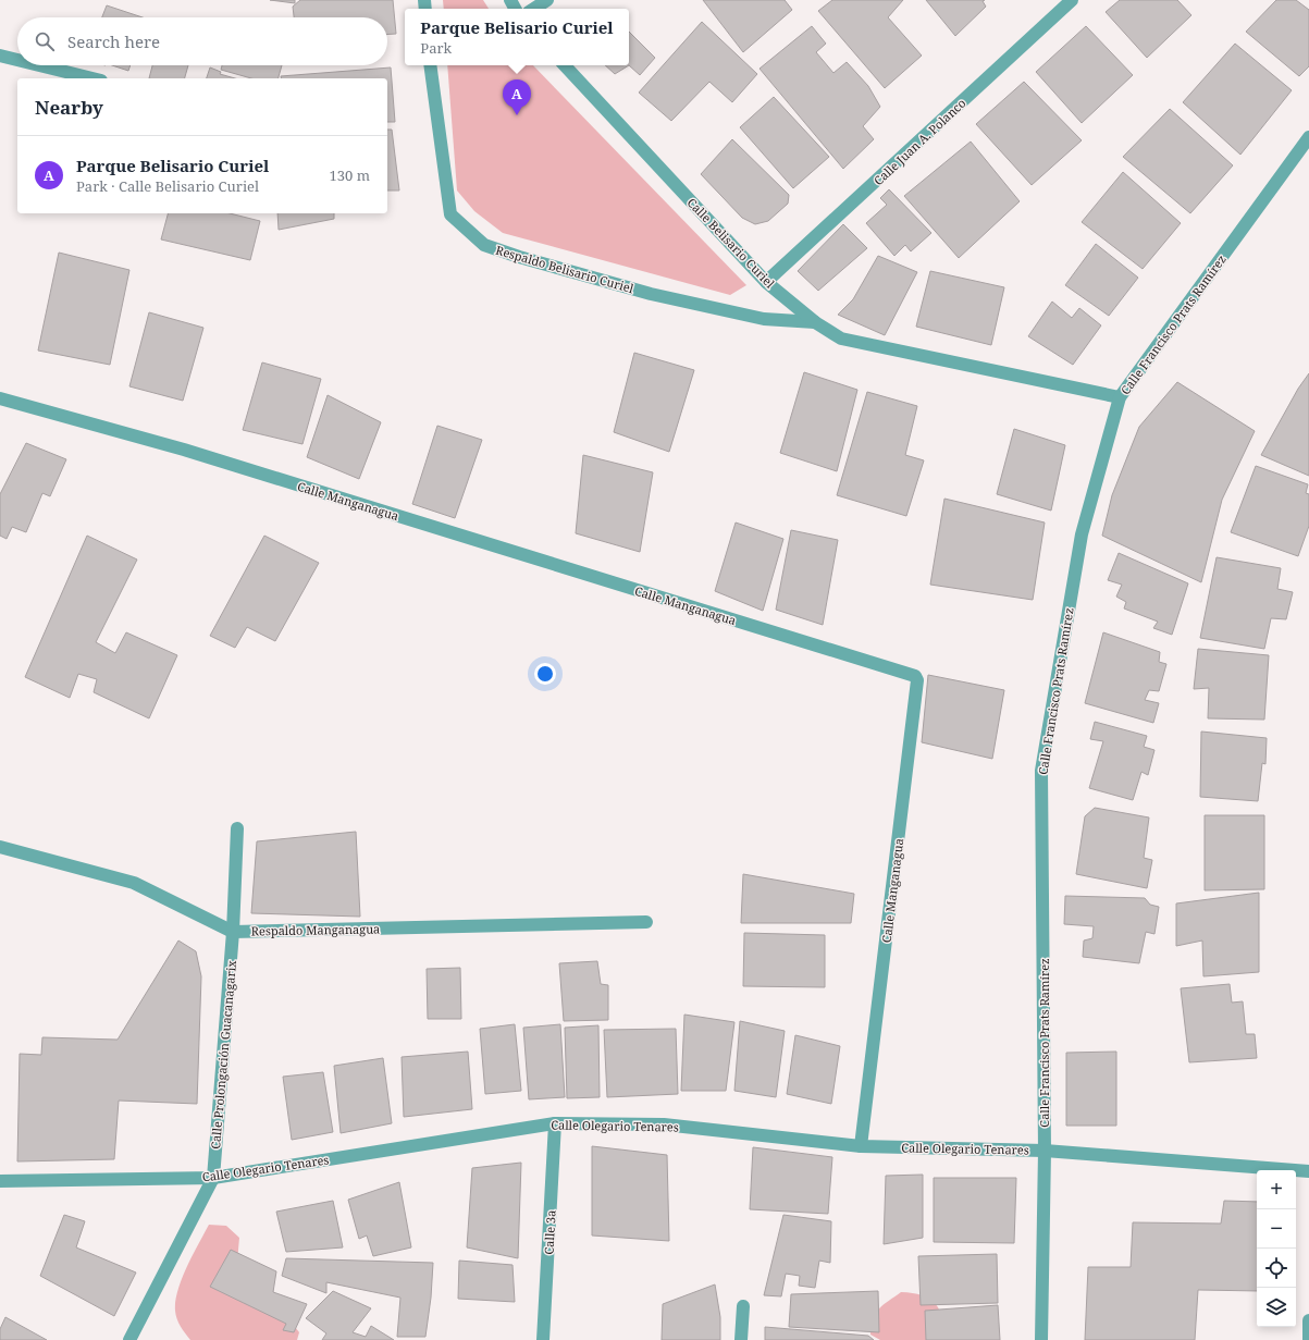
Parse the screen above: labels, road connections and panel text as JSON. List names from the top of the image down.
{
  "streets": {
    "street": [
      "Calle Juan A. Polanco",
      "Calle Belisario Curiel",
      "Respaldo Belisario Curiel",
      "Calle Francisco Prats Ramírez",
      "Calle Manganagua",
      "Respaldo Manganagua",
      "Calle Prolongación Guacanagarix",
      "Calle Olegario Tenares",
      "Calle 3a"
    ]
  },
  "crossings": [
    ["Calle Juan A. Polanco", "Calle Belisario Curiel"],
    ["Calle Belisario Curiel", "Respaldo Belisario Curiel"],
    ["Calle Belisario Curiel", "Calle Francisco Prats Ramírez"],
    ["Calle Francisco Prats Ramírez", "Calle Olegario Tenares"],
    ["Calle Manganagua", "Calle Olegario Tenares"],
    ["Respaldo Manganagua", "Calle Prolongación Guacanagarix"],
    ["Calle Prolongación Guacanagarix", "Calle Olegario Tenares"],
    ["Calle Olegario Tenares", "Calle 3a"]
  ],
  "page": {
    "popup": ["Parque Belisario Curiel", "Park"],
    "search": "Search here",
    "heading": "Nearby",
    "pins": "A",
    "list": [
      {
        "mark": "A",
        "name": "Parque Belisario Curiel",
        "note": "Park · Calle Belisario Curiel",
        "value": "130 m"
      }
    ],
    "map_buttons": ["+", "−"]
  }
}
